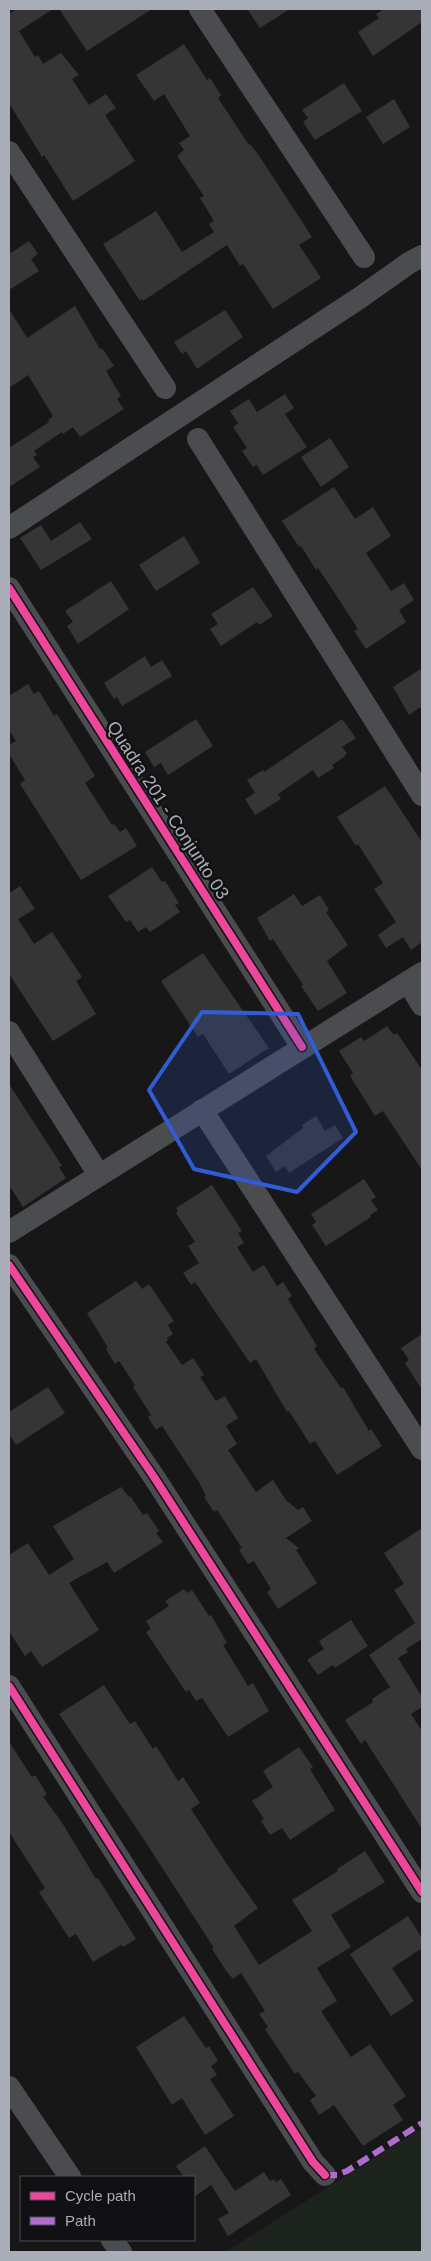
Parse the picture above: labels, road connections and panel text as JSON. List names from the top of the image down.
{
  "streets": {
    "street": ["Quadra 201 - Conjunto 03"]
  },
  "legend": ["Cycle path", "Path"]
}
